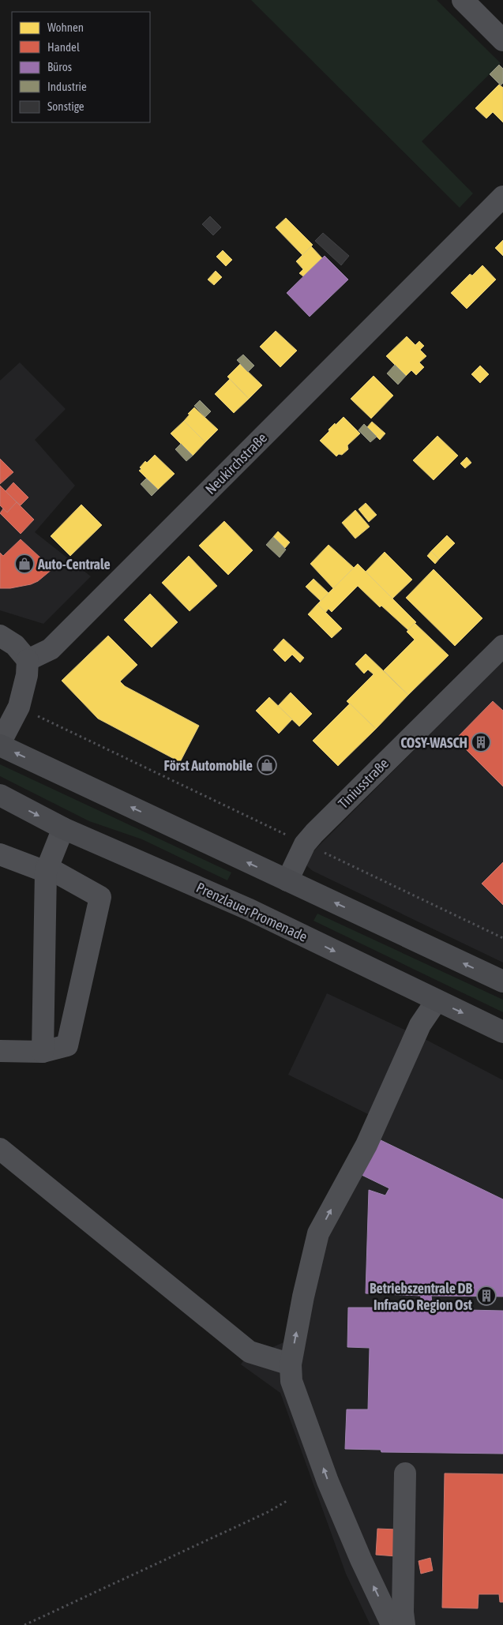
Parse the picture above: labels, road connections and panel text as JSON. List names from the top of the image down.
{
  "streets": {
    "main road": ["Prenzlauer Promenade"],
    "street": ["Neukirchstraße", "Tiniusstraße"]
  },
  "places": {
    "shop": ["Auto-Centrale", "Först Automobile"],
    "building": ["COSY-WASCH", "Betriebszentrale DB InfraGO Region Ost"]
  },
  "legend": [
    "Wohnen",
    "Handel",
    "Büros",
    "Industrie",
    "Sonstige"
  ]
}
